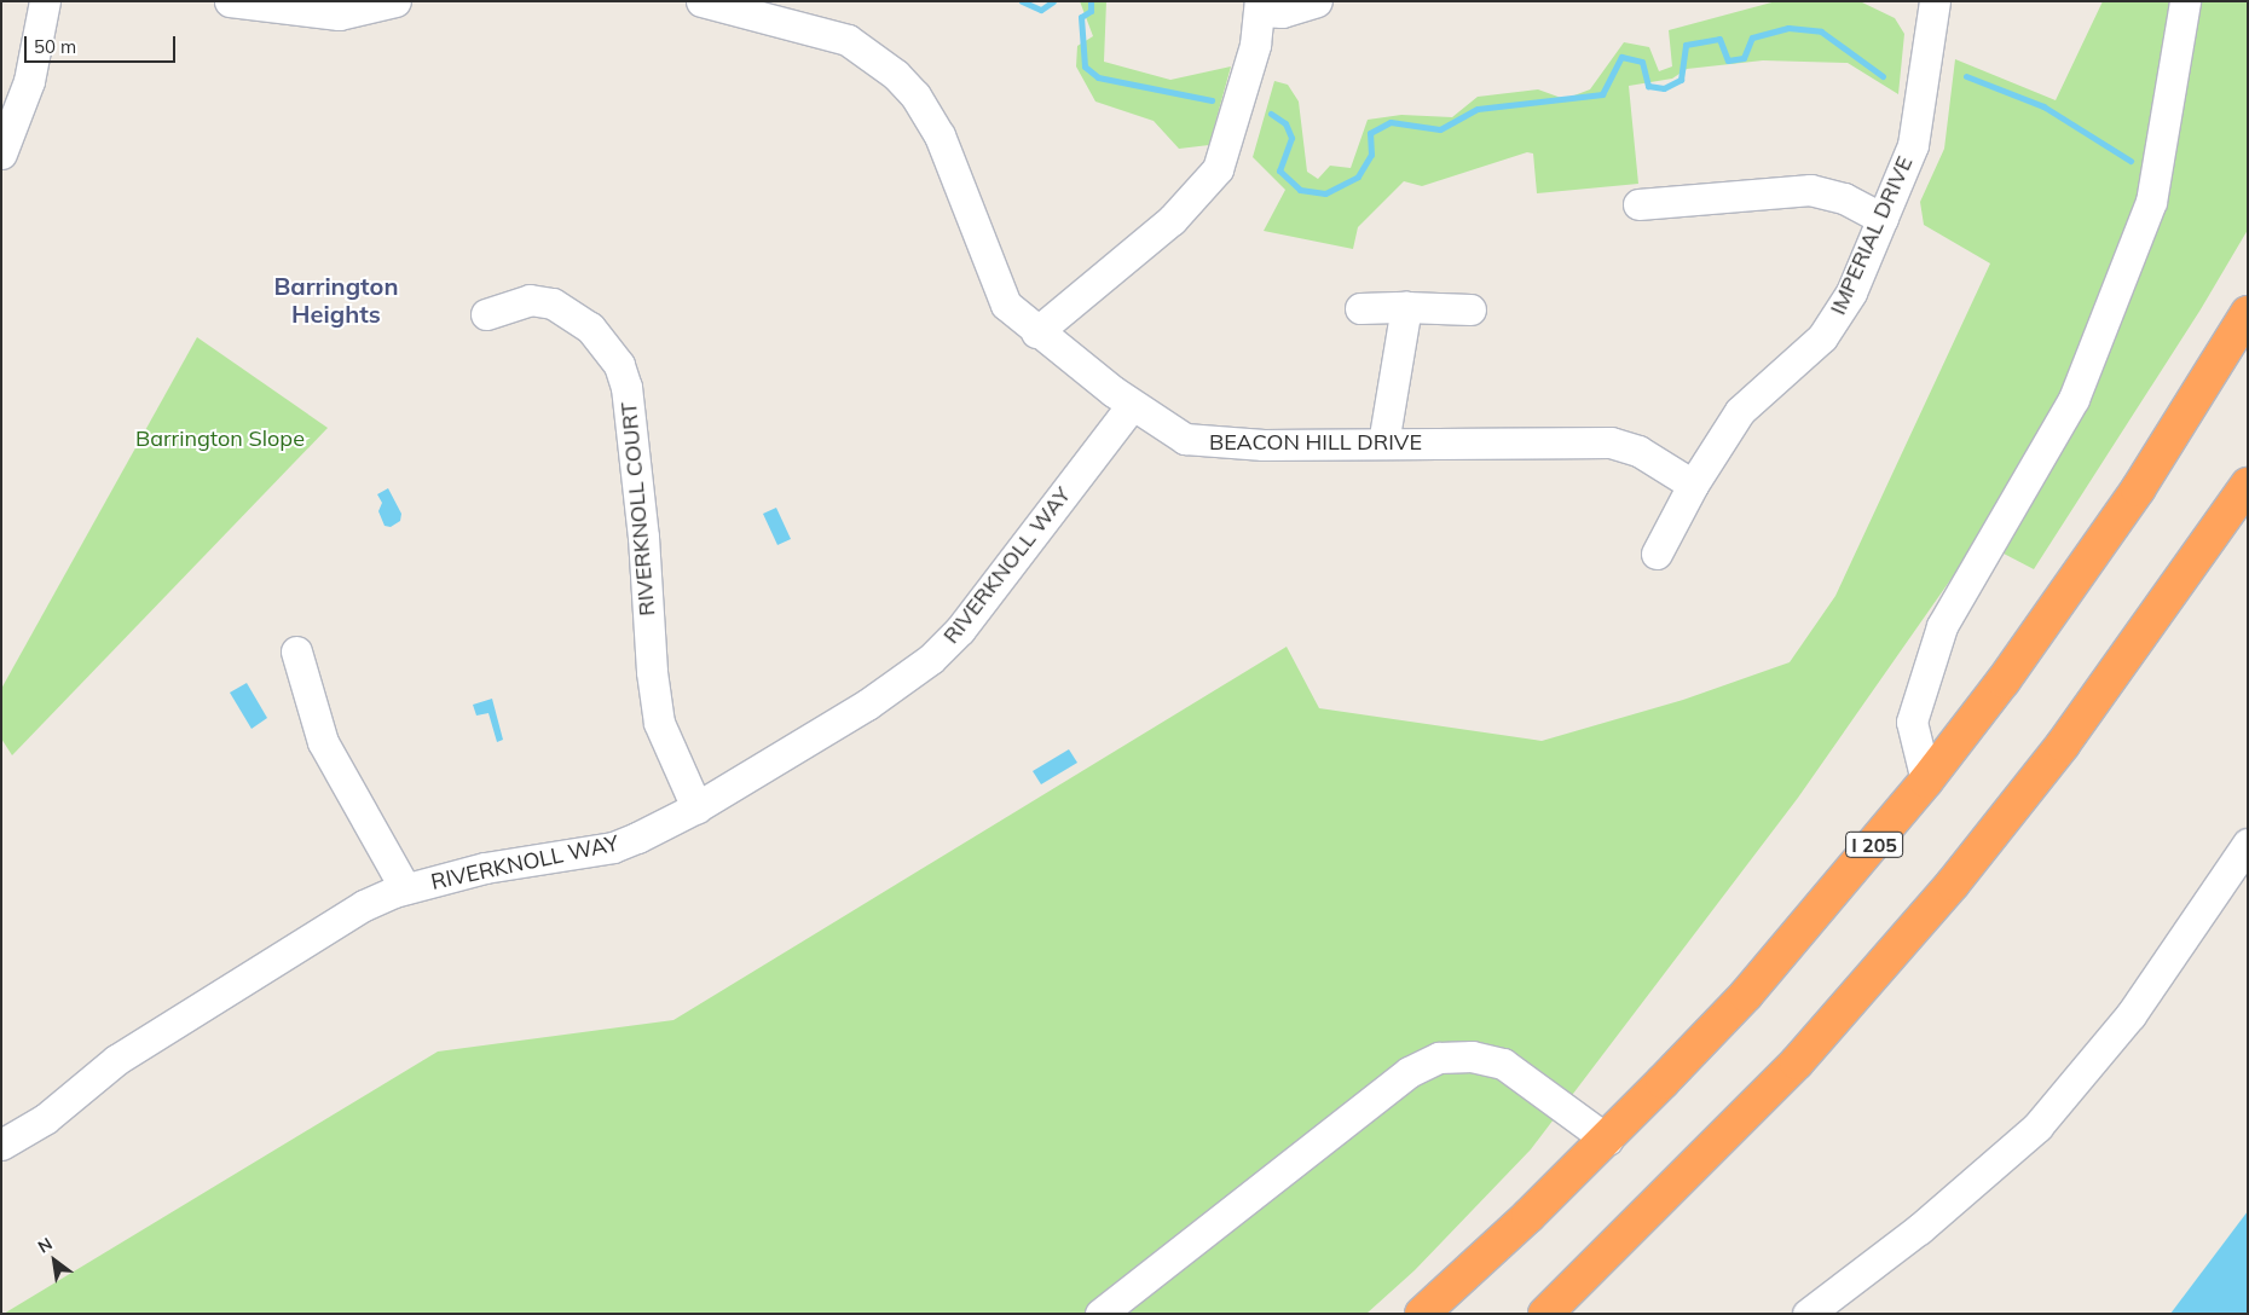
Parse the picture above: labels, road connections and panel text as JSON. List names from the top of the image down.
{
  "streets": {
    "highway": ["I 205"],
    "street": [
      "IMPERIAL DRIVE",
      "BEACON HILL DRIVE",
      "RIVERKNOLL COURT",
      "RIVERKNOLL WAY"
    ]
  },
  "crossings": [
    ["IMPERIAL DRIVE", "BEACON HILL DRIVE"],
    ["BEACON HILL DRIVE", "RIVERKNOLL WAY"],
    ["RIVERKNOLL COURT", "RIVERKNOLL WAY"]
  ],
  "districts": ["Barrington Heights"],
  "parks": ["Barrington Slope"],
  "scale_bar": "50 m",
  "north": "top left"
}
